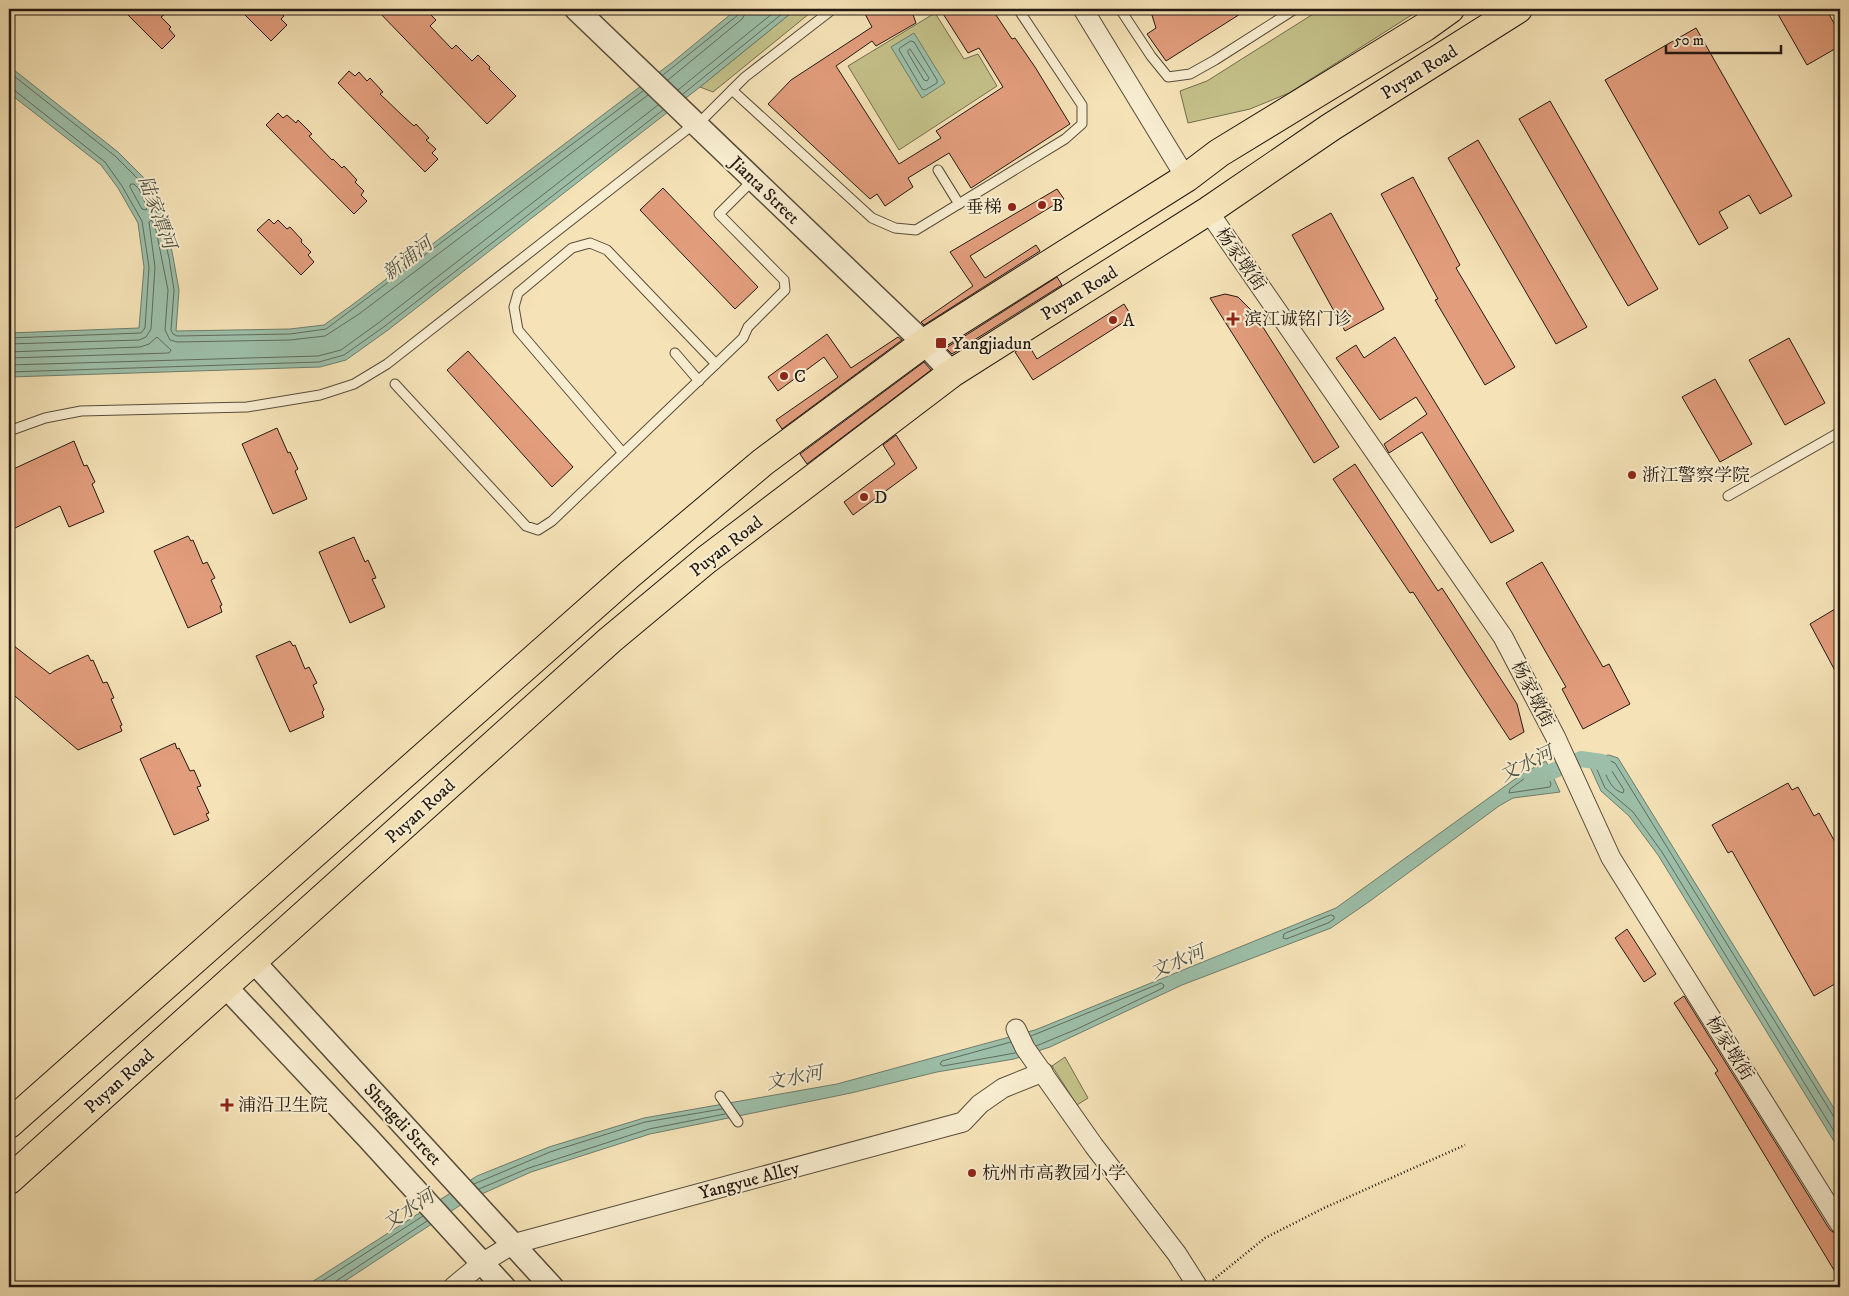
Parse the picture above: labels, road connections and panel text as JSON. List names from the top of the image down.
{
  "streets": {
    "main road": ["Puyan Road"],
    "street": [
      "Jianta Street",
      "杨家墩街",
      "Shengdi Street",
      "Yangyue Alley"
    ]
  },
  "crossings": [
    ["Puyan Road", "Jianta Street"],
    ["Puyan Road", "杨家墩街"],
    ["Puyan Road", "Shengdi Street"],
    ["Shengdi Street", "Yangyue Alley"]
  ],
  "water": ["陆家潭河", "新浦河", "文水河"],
  "places": {
    "other": [
      "B",
      "垂梯",
      "A",
      "C",
      "浙江警察学院",
      "D",
      "杭州市高教园小学"
    ],
    "health": ["滨江诚铭门诊", "浦沿卫生院"],
    "transit": ["Yangjiadun"]
  },
  "scale_bar": "50 m"
}
